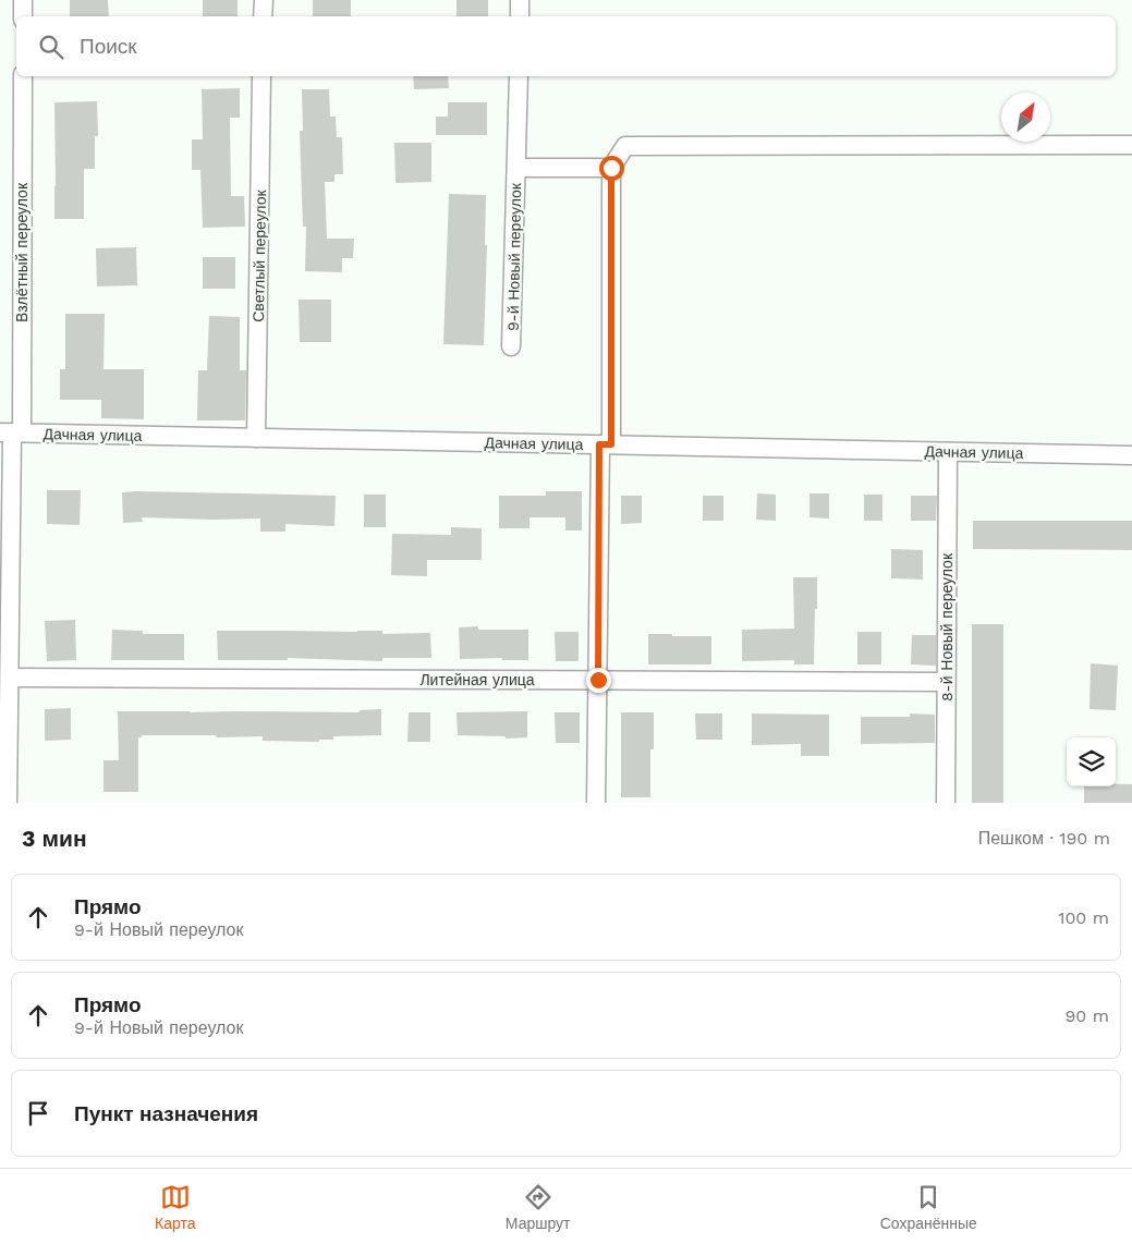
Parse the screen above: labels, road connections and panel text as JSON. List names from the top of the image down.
{
  "streets": {
    "street": [
      "Взлётный переулок",
      "Светлый переулок",
      "9-й Новый переулок",
      "Дачная улица",
      "8-й Новый переулок",
      "Литейная улица"
    ]
  },
  "crossings": [
    ["Взлётный переулок", "Дачная улица"],
    ["Взлётный переулок", "Литейная улица"],
    ["Светлый переулок", "Дачная улица"],
    ["Дачная улица", "8-й Новый переулок"],
    ["8-й Новый переулок", "Литейная улица"]
  ],
  "north": "top right",
  "page": {
    "search": "Поиск",
    "heading": ["3 мин", "Пешком · 190 m"],
    "list": [
      ["Прямо", "9-й Новый переулок", "100 m"],
      ["Прямо", "9-й Новый переулок", "90 m"],
      "Пункт назначения"
    ],
    "nav": ["Карта", "Маршрут", "Сохранённые"]
  }
}
